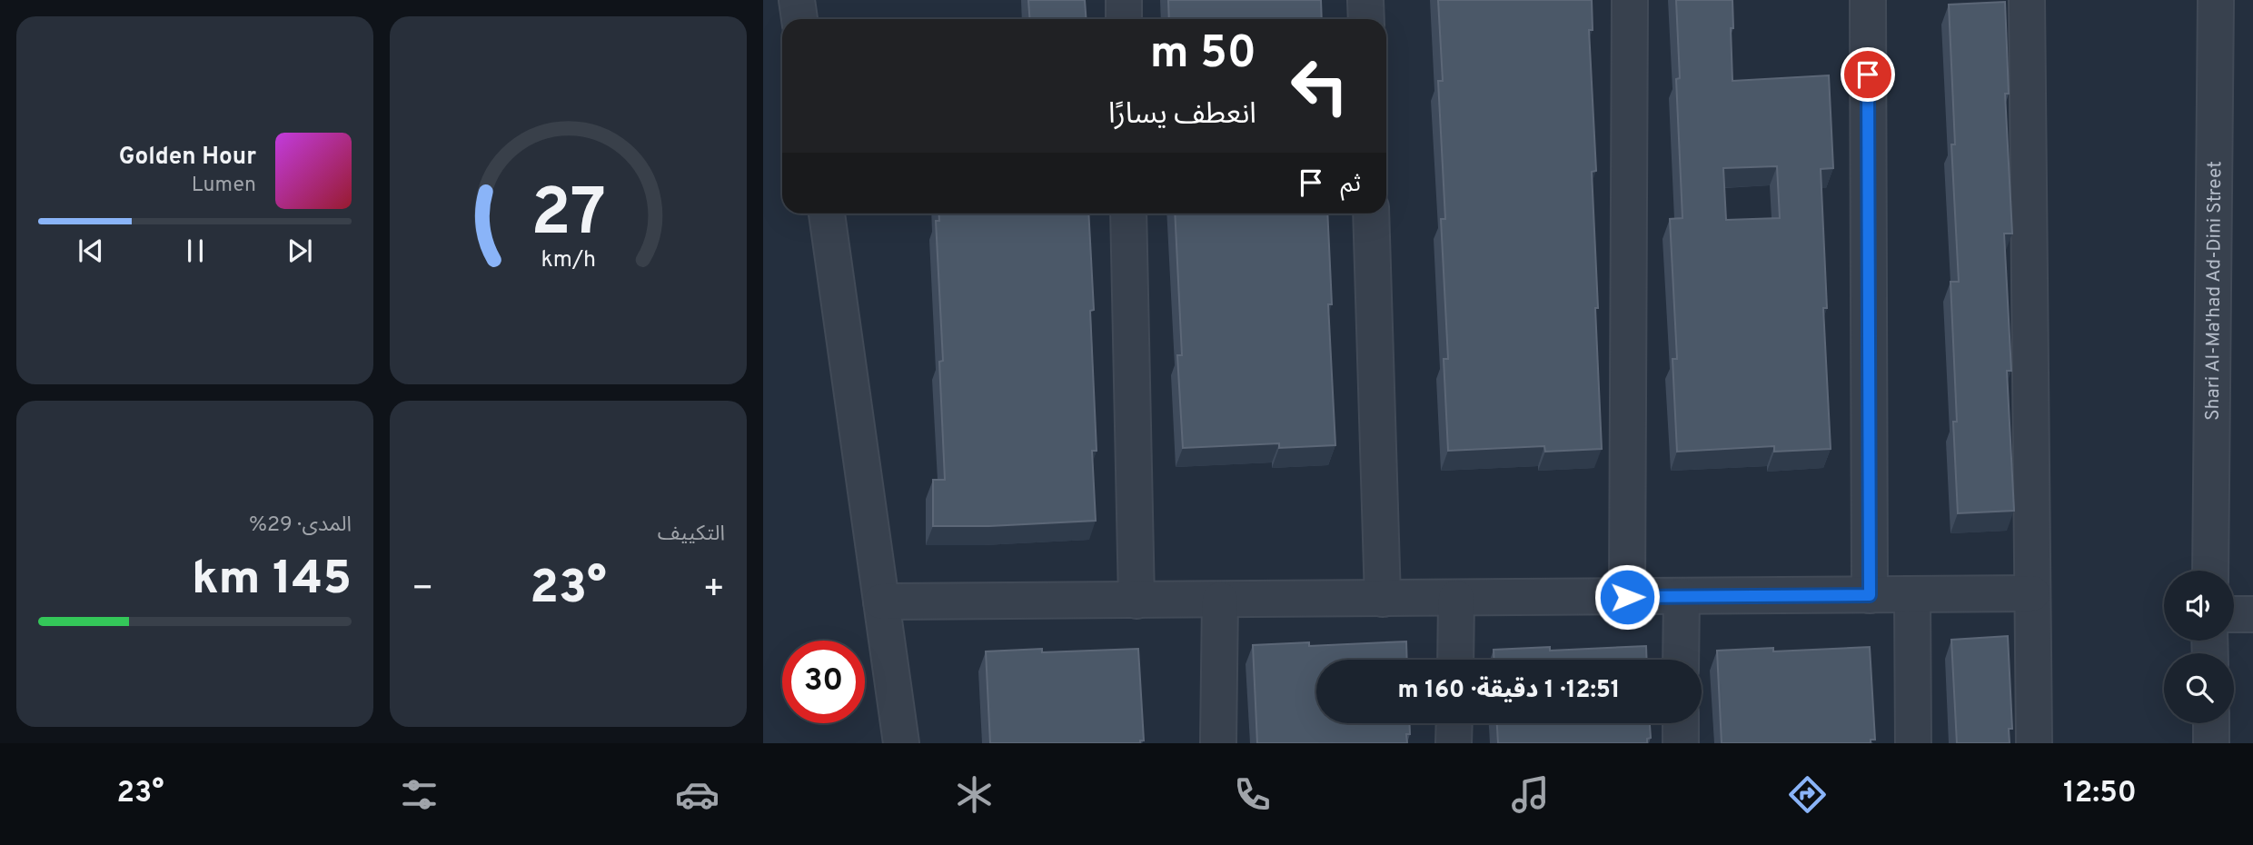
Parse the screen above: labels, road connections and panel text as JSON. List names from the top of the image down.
{
  "streets": {
    "street": ["Shari Al-Ma'had Ad-Dini Street"]
  },
  "page": {
    "turn": ["50 m", "انعطف يسارًا"],
    "song": ["Golden Hour", "Lumen"],
    "then": "ثم",
    "tile": [
      "التكييف",
      ["المدى · 29%", "145 km"]
    ],
    "heat": ["−", "23°", "+"],
    "limit": "30",
    "trip": "12:51 · 1 دقيقة · 160 m",
    "tabs": ["12:50", "23°"],
    "gauge": ["27", "km/h"]
  }
}
